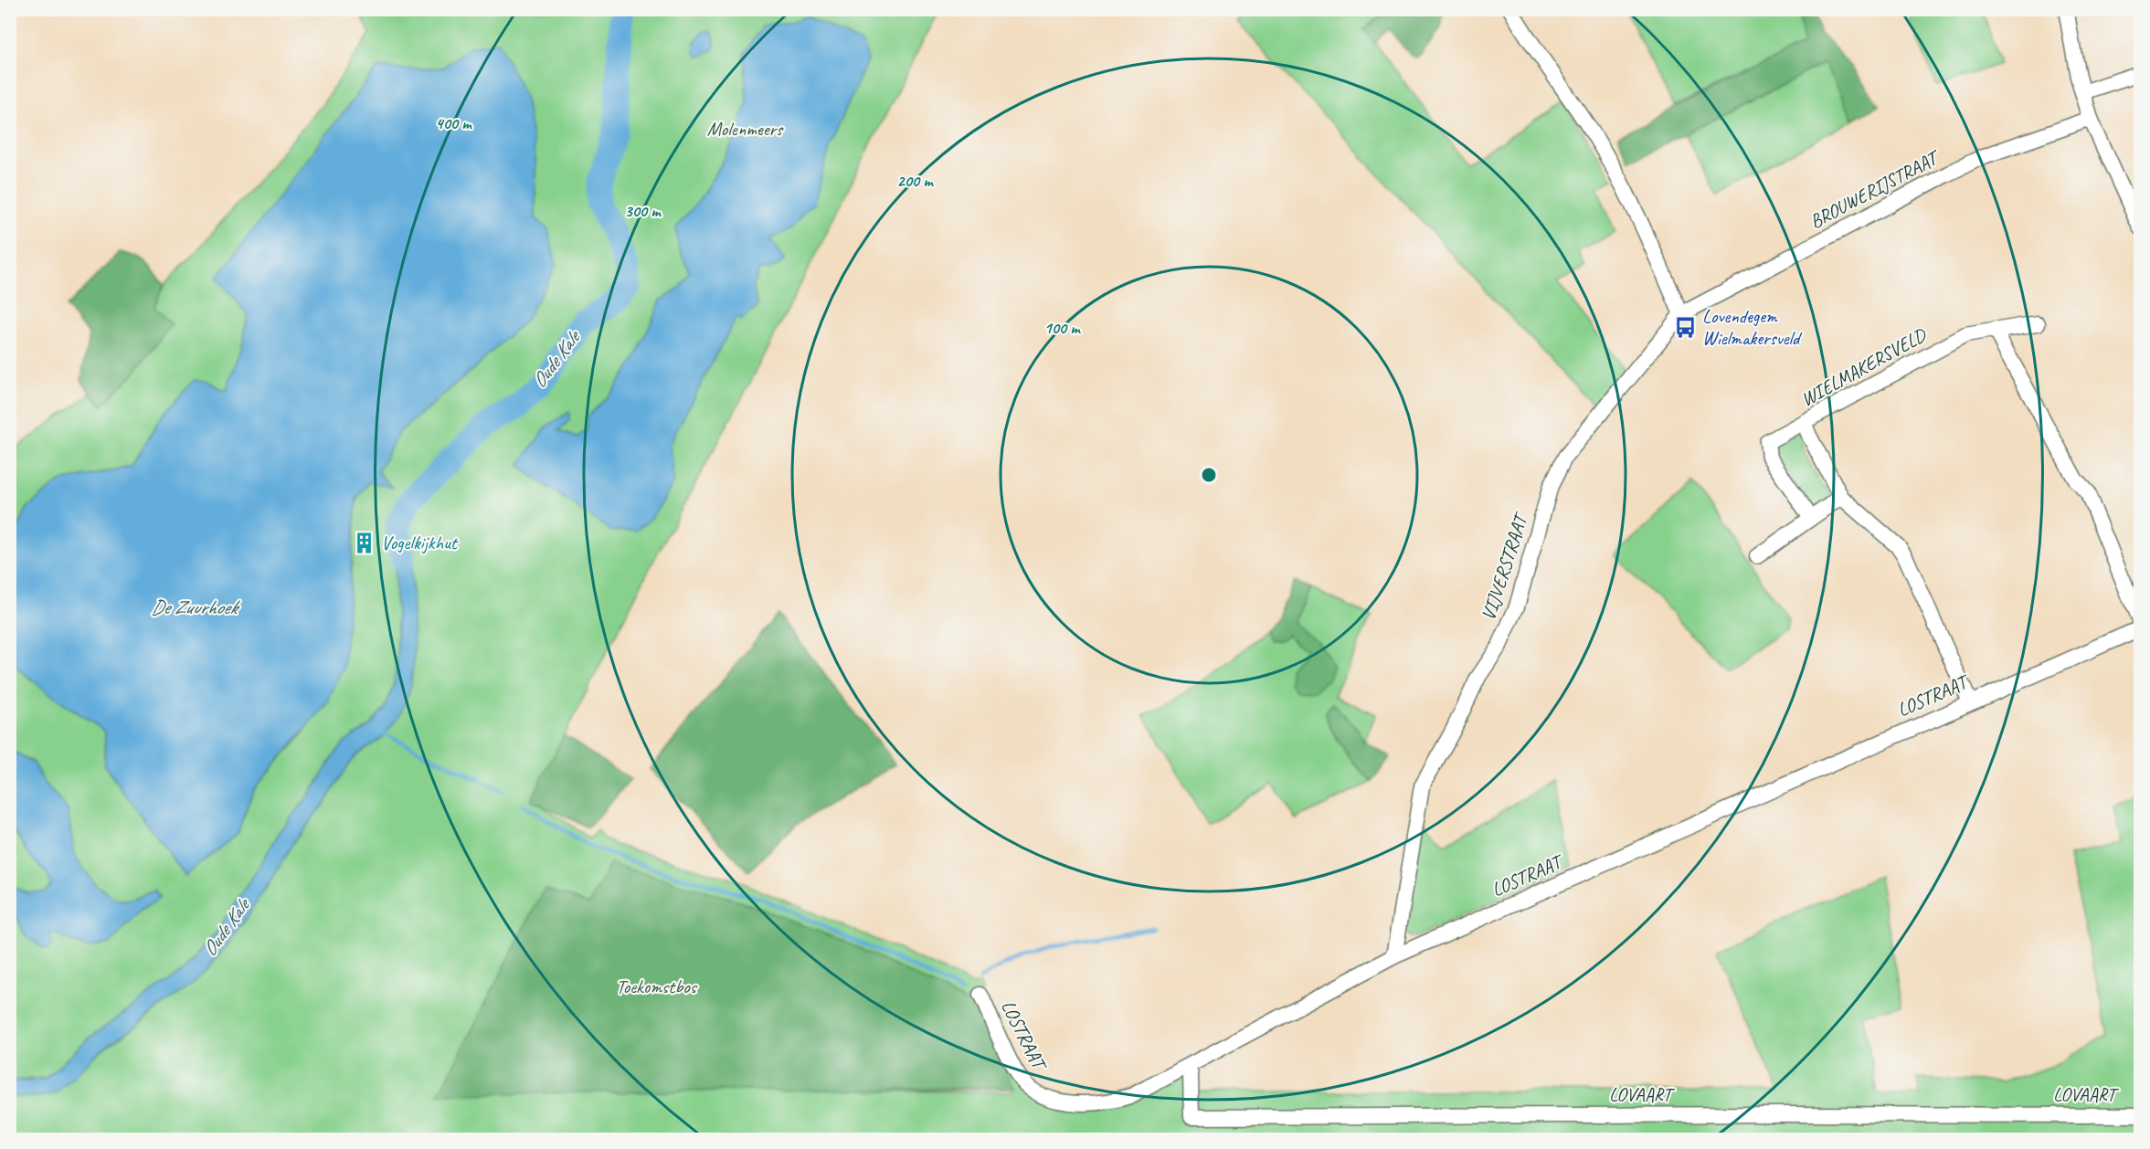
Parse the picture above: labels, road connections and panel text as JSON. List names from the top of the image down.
{
  "streets": {
    "street": [
      "BROUWERIJSTRAAT",
      "WIELMAKERSVELD",
      "VIJVERSTRAAT",
      "LOSTRAAT",
      "LOVAART"
    ]
  },
  "crossings": [
    ["BROUWERIJSTRAAT", "VIJVERSTRAAT"],
    ["WIELMAKERSVELD", "LOSTRAAT"],
    ["VIJVERSTRAAT", "LOSTRAAT"],
    ["LOSTRAAT", "LOVAART"]
  ],
  "water": ["Oude Kale", "De Zuurhoek"],
  "parks": ["Molenmeers", "Toekomstbos"],
  "places": {
    "bus stop": ["Lovendegem Wielmakersveld"],
    "building": ["Vogelkijkhut"]
  },
  "rings": [
    "400 m",
    "200 m",
    "300 m",
    "100 m"
  ]
}
